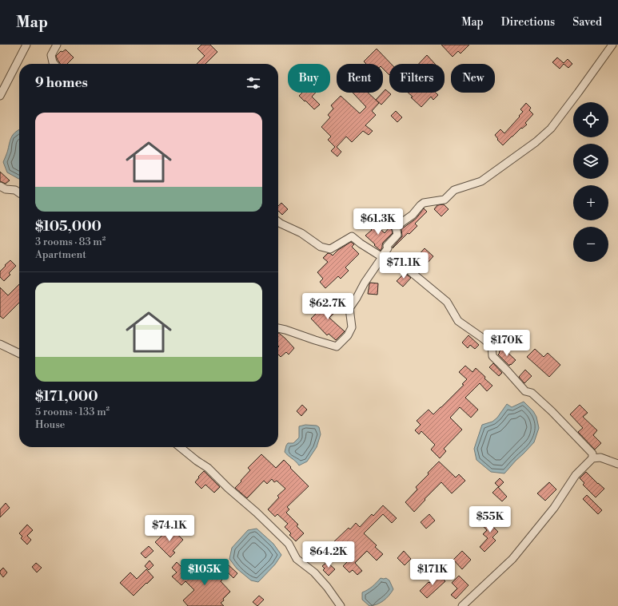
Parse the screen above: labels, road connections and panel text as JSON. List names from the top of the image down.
{
  "page": {
    "header": "Map",
    "nav": ["Map", "Directions", "Saved"],
    "chip": [
      "Buy",
      "Rent",
      "Filters",
      "New"
    ],
    "heading": "9 homes",
    "map_buttons": ["+", "−"],
    "list": [
      {
        "name": "$105,000",
        "note": "3 rooms · 83 m² · Apartment"
      },
      {
        "name": "$171,000",
        "note": "5 rooms · 133 m² · House"
      }
    ],
    "price": [
      "$61.3K",
      "$71.1K",
      "$62.7K",
      "$170K",
      "$55K",
      "$74.1K",
      "$64.2K",
      "$105K",
      "$171K"
    ]
  }
}
